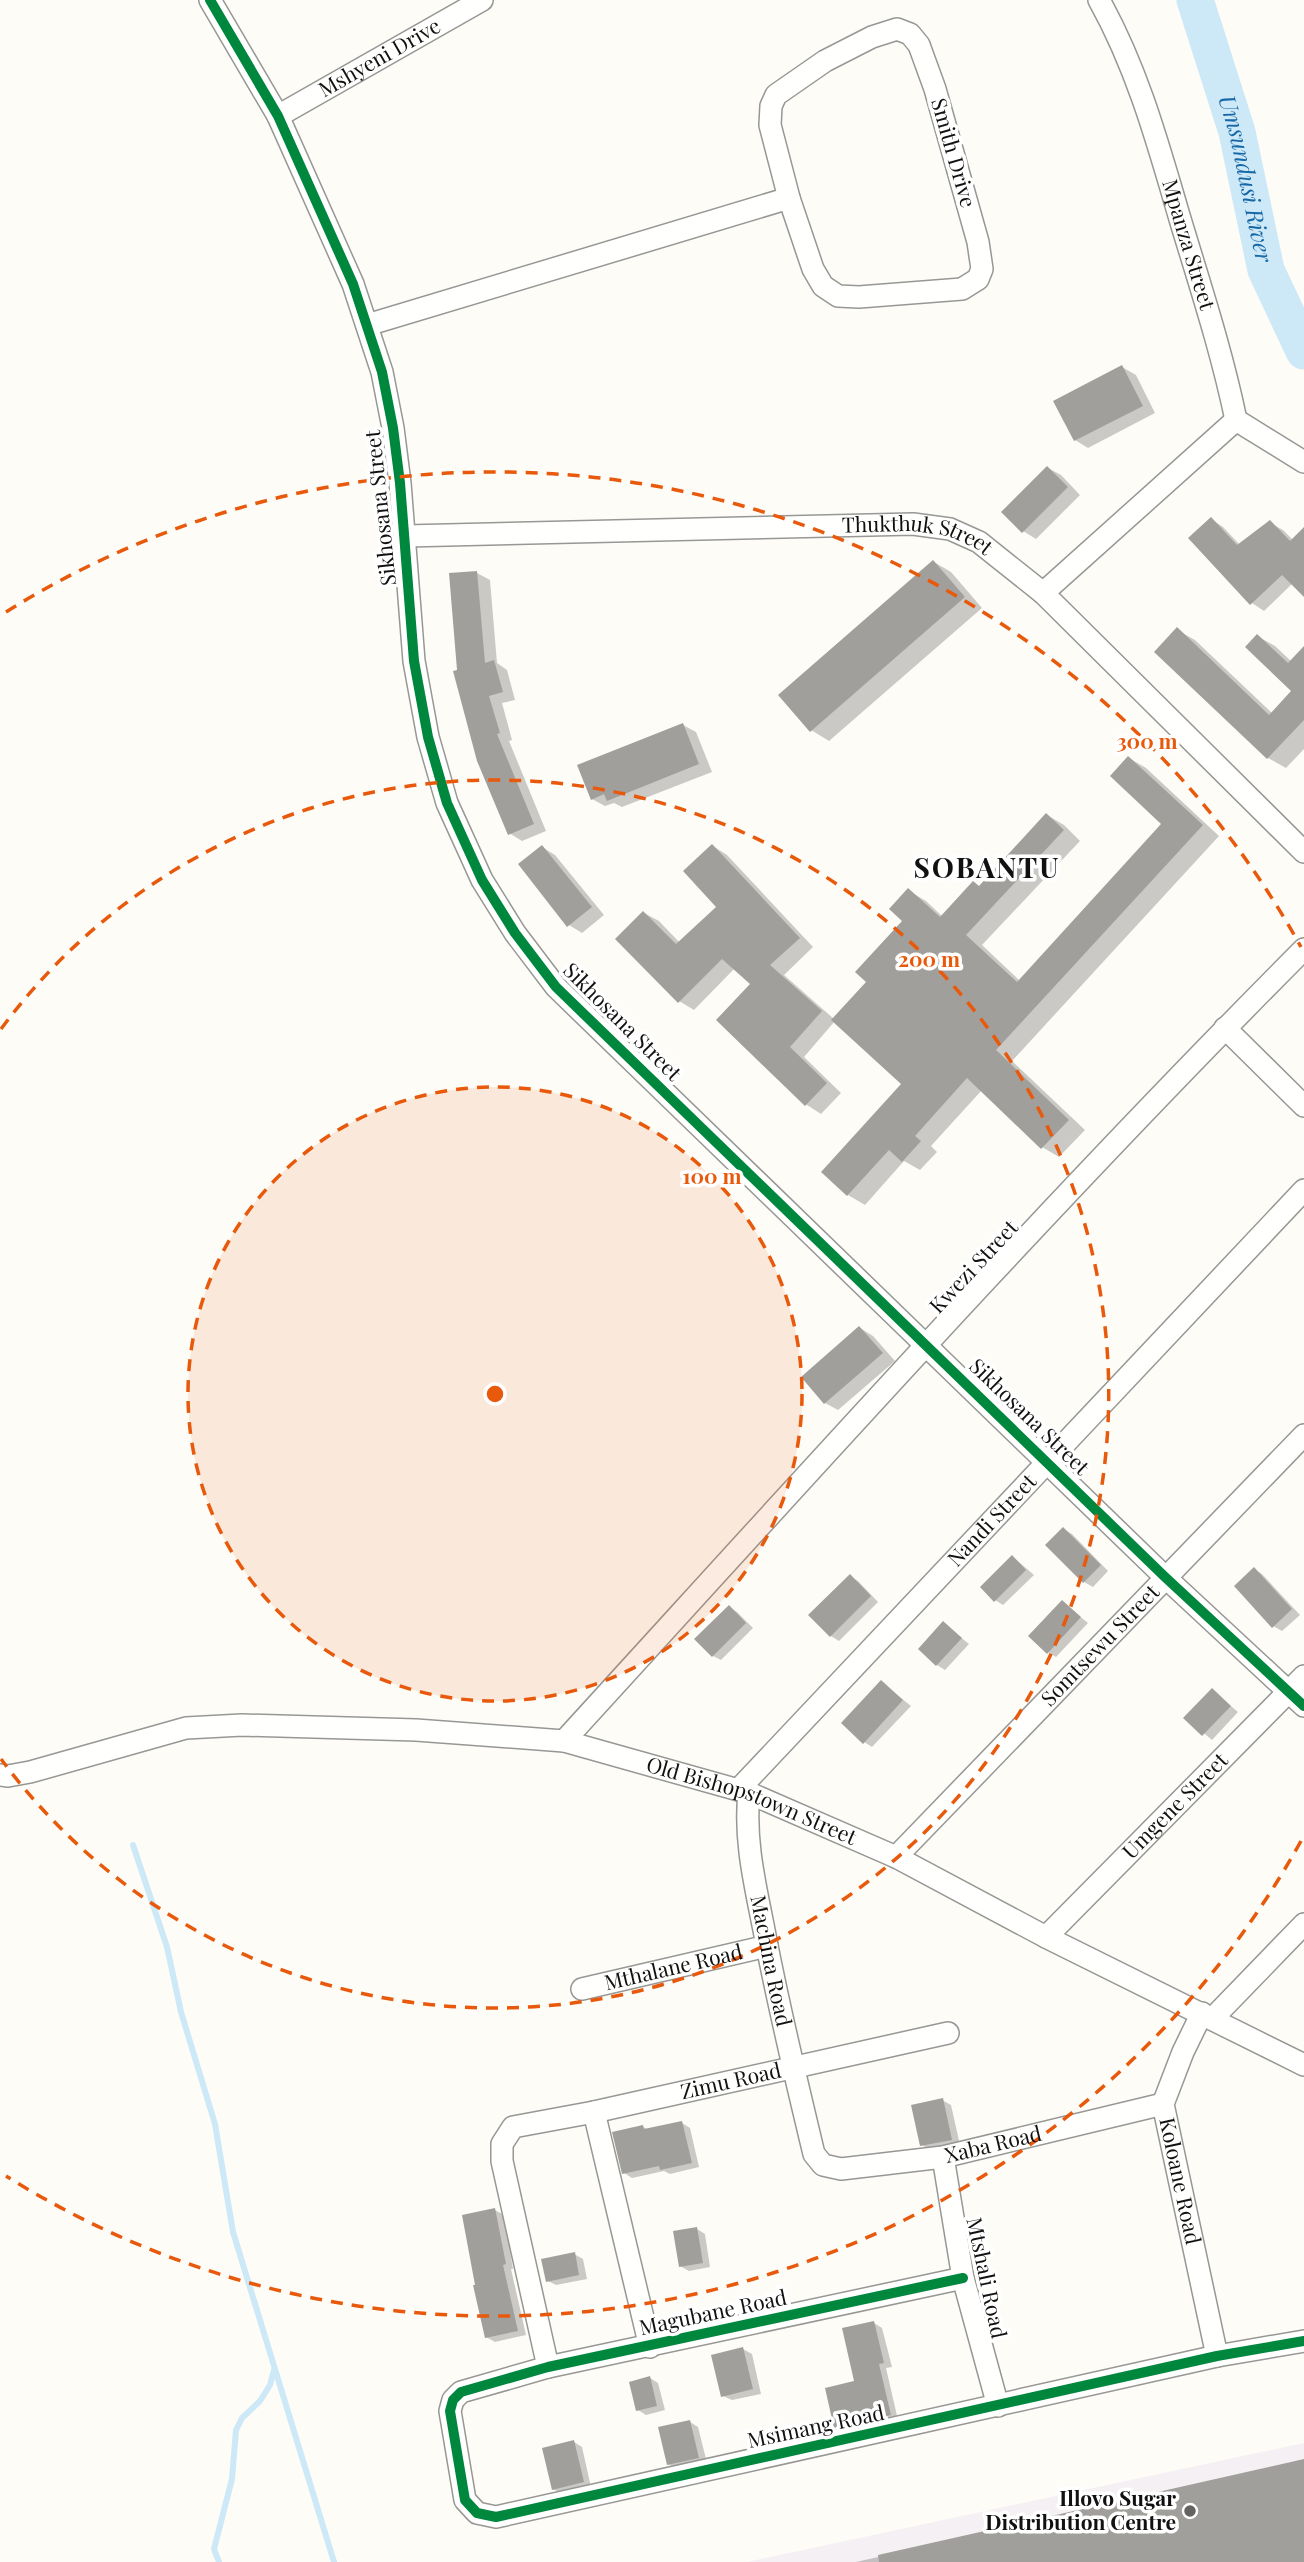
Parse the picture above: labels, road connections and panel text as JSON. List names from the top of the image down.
{
  "streets": {
    "street": [
      "Mshyeni Drive",
      "Smith Drive",
      "Mpanza Street",
      "Sikhosana Street",
      "Thukthuk Street",
      "Kwezi Street",
      "Nandi Street",
      "Somtsewu Street",
      "Old Bishopstown Street",
      "Umgene Street",
      "Machina Road",
      "Mthalane Road",
      "Zimu Road",
      "Xaba Road",
      "Koloane Road",
      "Mtshali Road",
      "Magubane Road",
      "Msimang Road"
    ]
  },
  "crossings": [
    ["Mshyeni Drive", "Sikhosana Street"],
    ["Sikhosana Street", "Thukthuk Street"],
    ["Sikhosana Street", "Kwezi Street"],
    ["Sikhosana Street", "Nandi Street"],
    ["Sikhosana Street", "Somtsewu Street"],
    ["Sikhosana Street", "Umgene Street"],
    ["Kwezi Street", "Old Bishopstown Street"],
    ["Nandi Street", "Old Bishopstown Street"],
    ["Nandi Street", "Machina Road"],
    ["Somtsewu Street", "Old Bishopstown Street"],
    ["Old Bishopstown Street", "Umgene Street"],
    ["Old Bishopstown Street", "Machina Road"],
    ["Old Bishopstown Street", "Koloane Road"],
    ["Machina Road", "Mthalane Road"],
    ["Machina Road", "Zimu Road"],
    ["Machina Road", "Xaba Road"],
    ["Zimu Road", "Magubane Road"],
    ["Xaba Road", "Koloane Road"],
    ["Xaba Road", "Mtshali Road"],
    ["Koloane Road", "Msimang Road"],
    ["Mtshali Road", "Magubane Road"],
    ["Mtshali Road", "Msimang Road"],
    ["Magubane Road", "Msimang Road"]
  ],
  "districts": ["SOBANTU"],
  "water": ["Umsundusi River"],
  "places": ["Illovo Sugar Distribution Centre"],
  "rings": ["300 m", "200 m", "100 m"]
}
